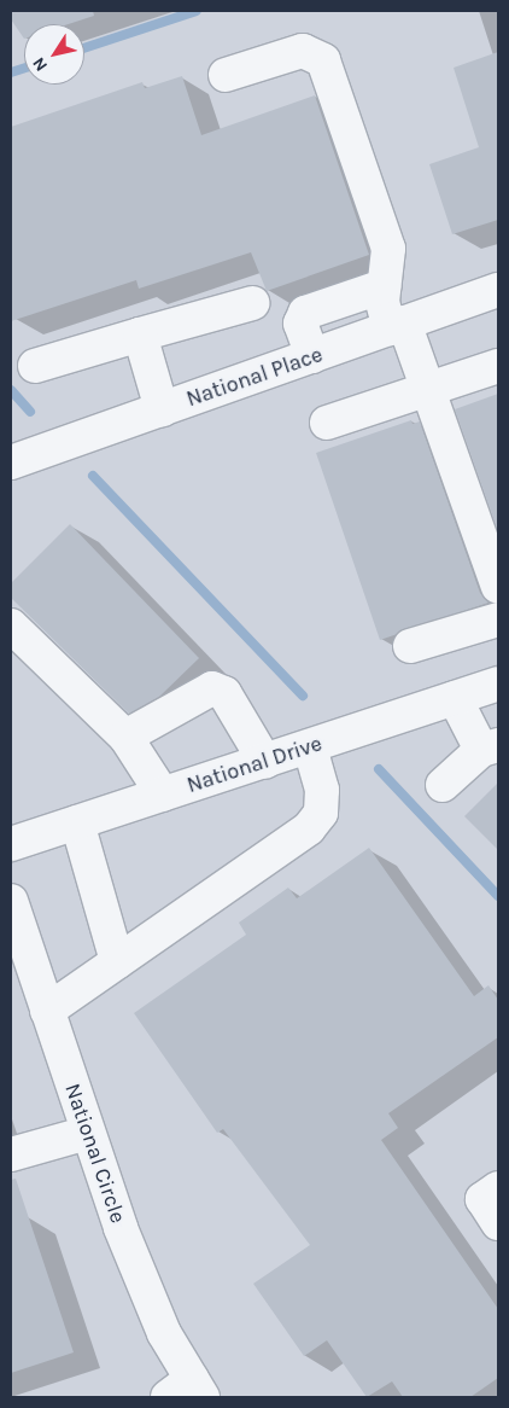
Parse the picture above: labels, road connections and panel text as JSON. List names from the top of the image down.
{
  "streets": {
    "street": ["National Place", "National Drive", "National Circle"]
  },
  "north": "bottom left"
}
